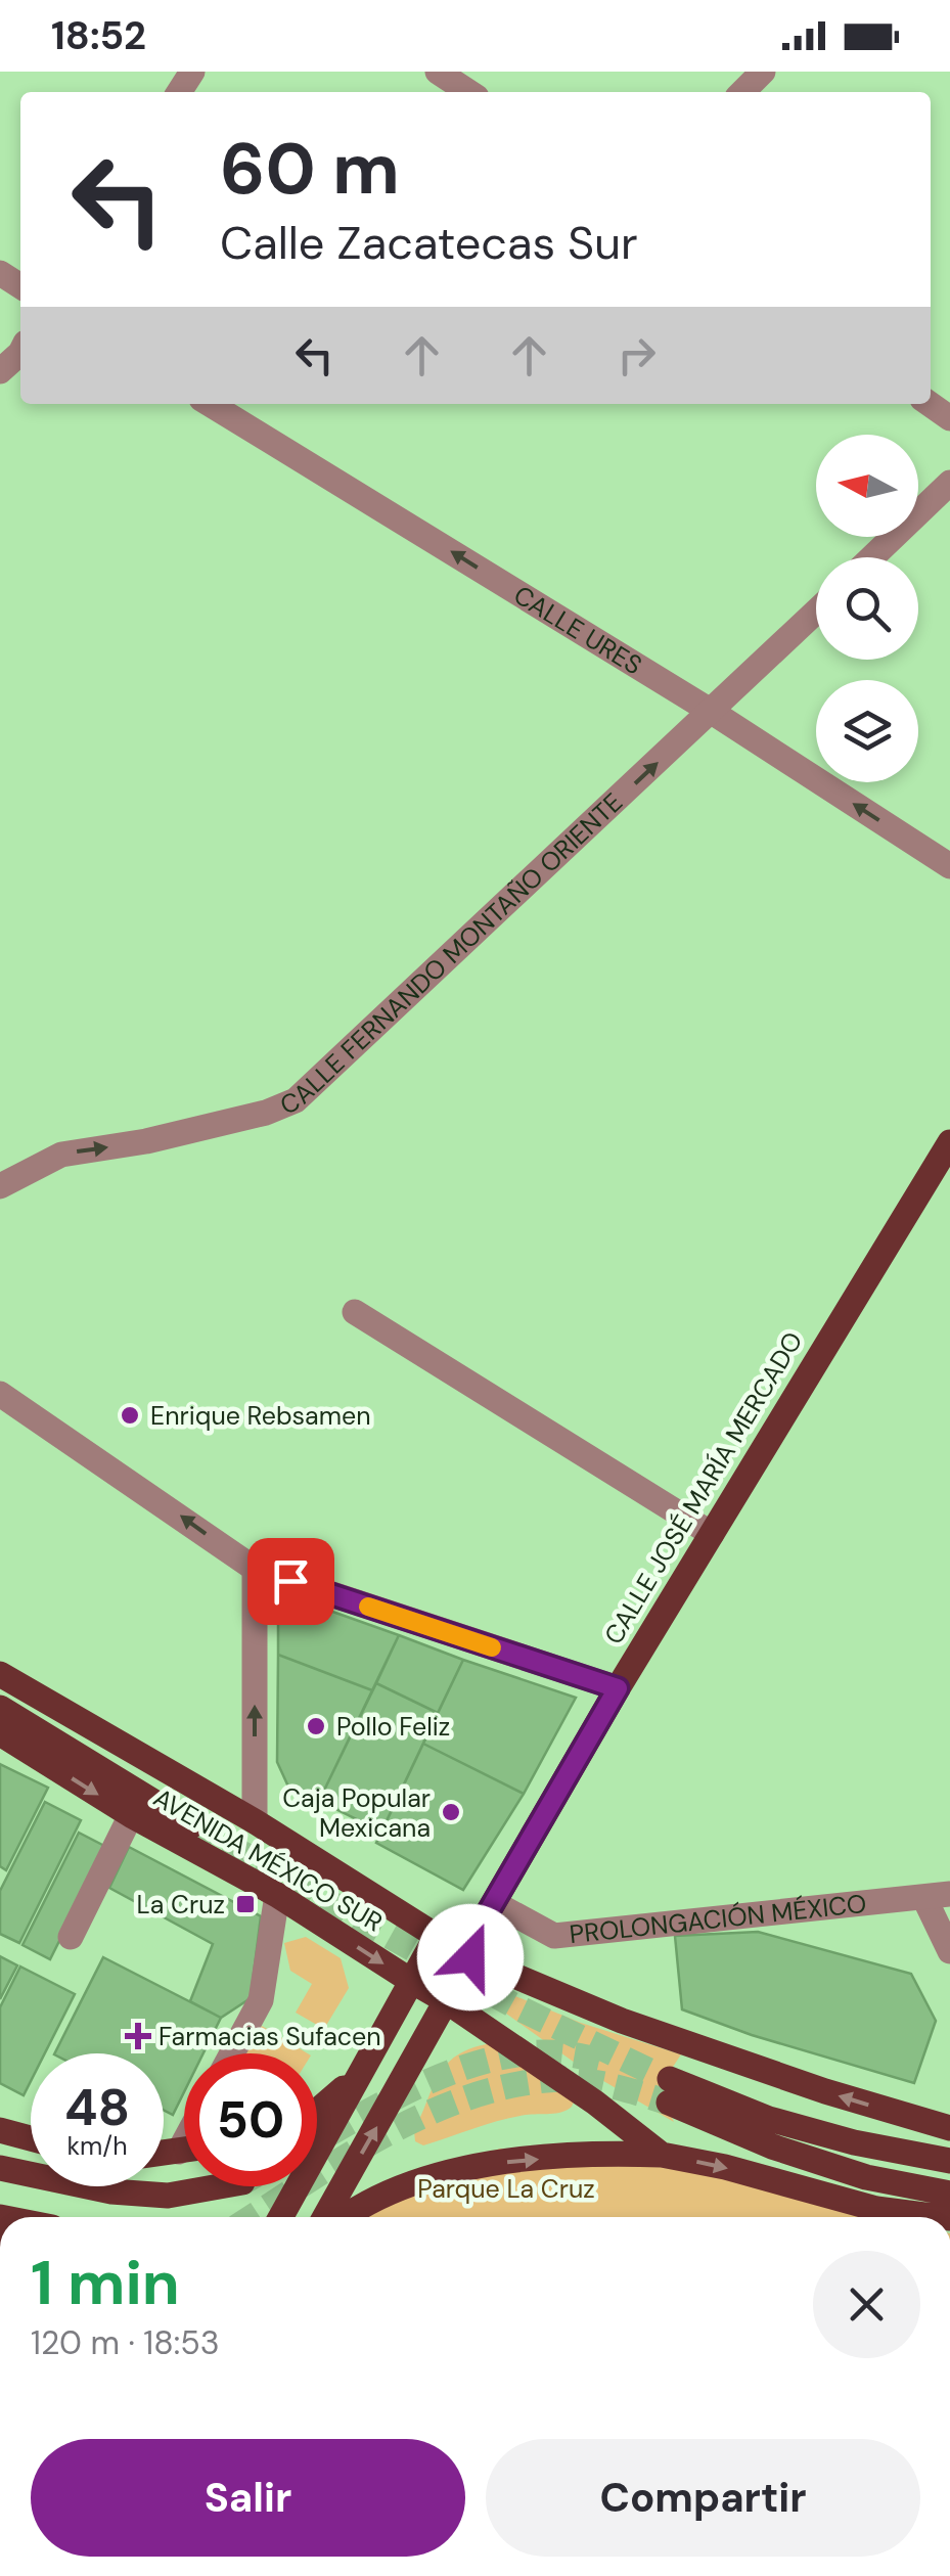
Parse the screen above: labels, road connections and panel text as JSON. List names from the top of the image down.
{
  "streets": {
    "main road": ["CALLE JOSÉ MARÍA MERCADO", "AVENIDA MÉXICO SUR"],
    "street": ["CALLE URES", "CALLE FERNANDO MONTAÑO ORIENTE", "PROLONGACIÓN MÉXICO"]
  },
  "crossings": [
    ["CALLE URES", "CALLE FERNANDO MONTAÑO ORIENTE"],
    ["CALLE JOSÉ MARÍA MERCADO", "AVENIDA MÉXICO SUR"],
    ["CALLE JOSÉ MARÍA MERCADO", "PROLONGACIÓN MÉXICO"]
  ],
  "one_way": ["CALLE URES", "CALLE FERNANDO MONTAÑO ORIENTE"],
  "parks": ["Parque La Cruz"],
  "places": {
    "other": ["Enrique Rebsamen", "Pollo Feliz", "Caja Popular Mexicana"],
    "transit": ["La Cruz"],
    "health": ["Farmacias Sufacen"]
  },
  "north": "left",
  "page": {
    "status": "18:52",
    "turn": ["60 m", "Calle Zacatecas Sur"],
    "speed": "48 km/h",
    "limit": "50",
    "heading": ["1 min", "120 m · 18:53"],
    "buttons": ["Salir", "Compartir"]
  }
}
